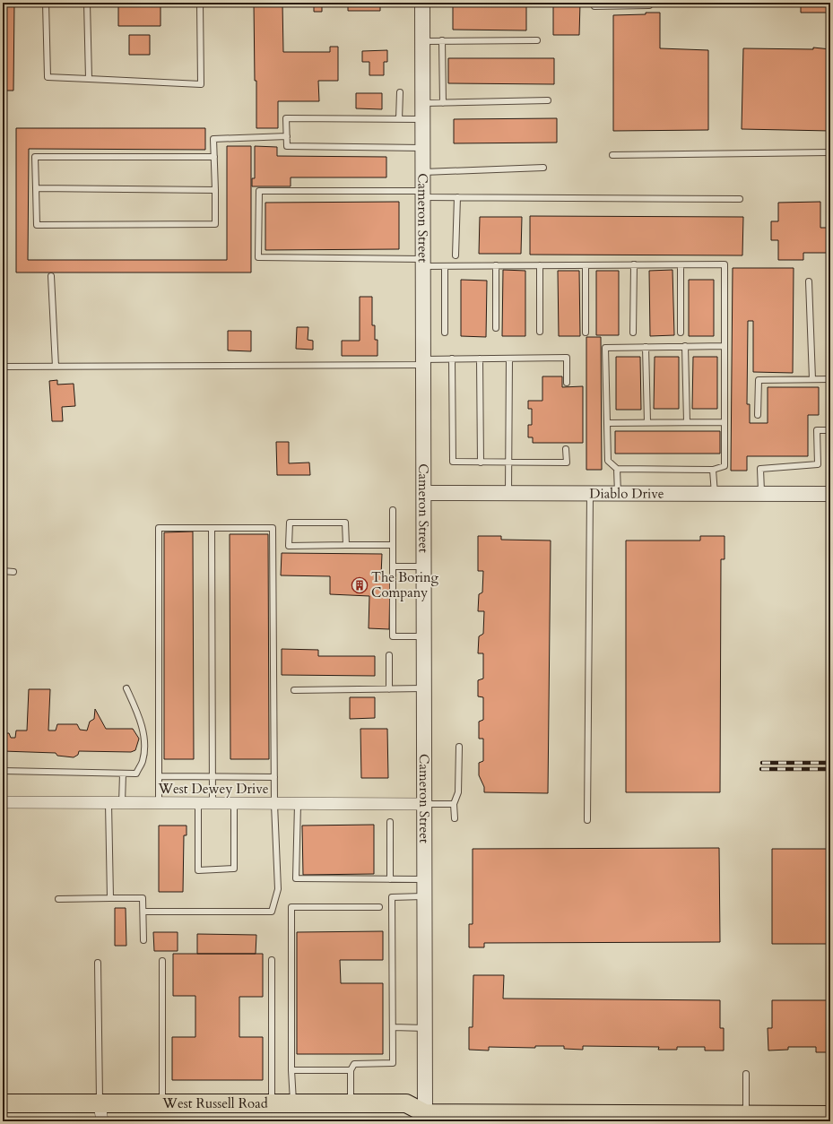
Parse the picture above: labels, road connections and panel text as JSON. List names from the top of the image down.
{
  "streets": {
    "main road": ["West Russell Road"],
    "street": ["Cameron Street", "Diablo Drive", "West Dewey Drive"]
  },
  "crossings": [
    ["Cameron Street", "Diablo Drive"],
    ["Cameron Street", "West Dewey Drive"],
    ["Cameron Street", "West Russell Road"]
  ],
  "places": {
    "building": ["The Boring Company"]
  }
}
